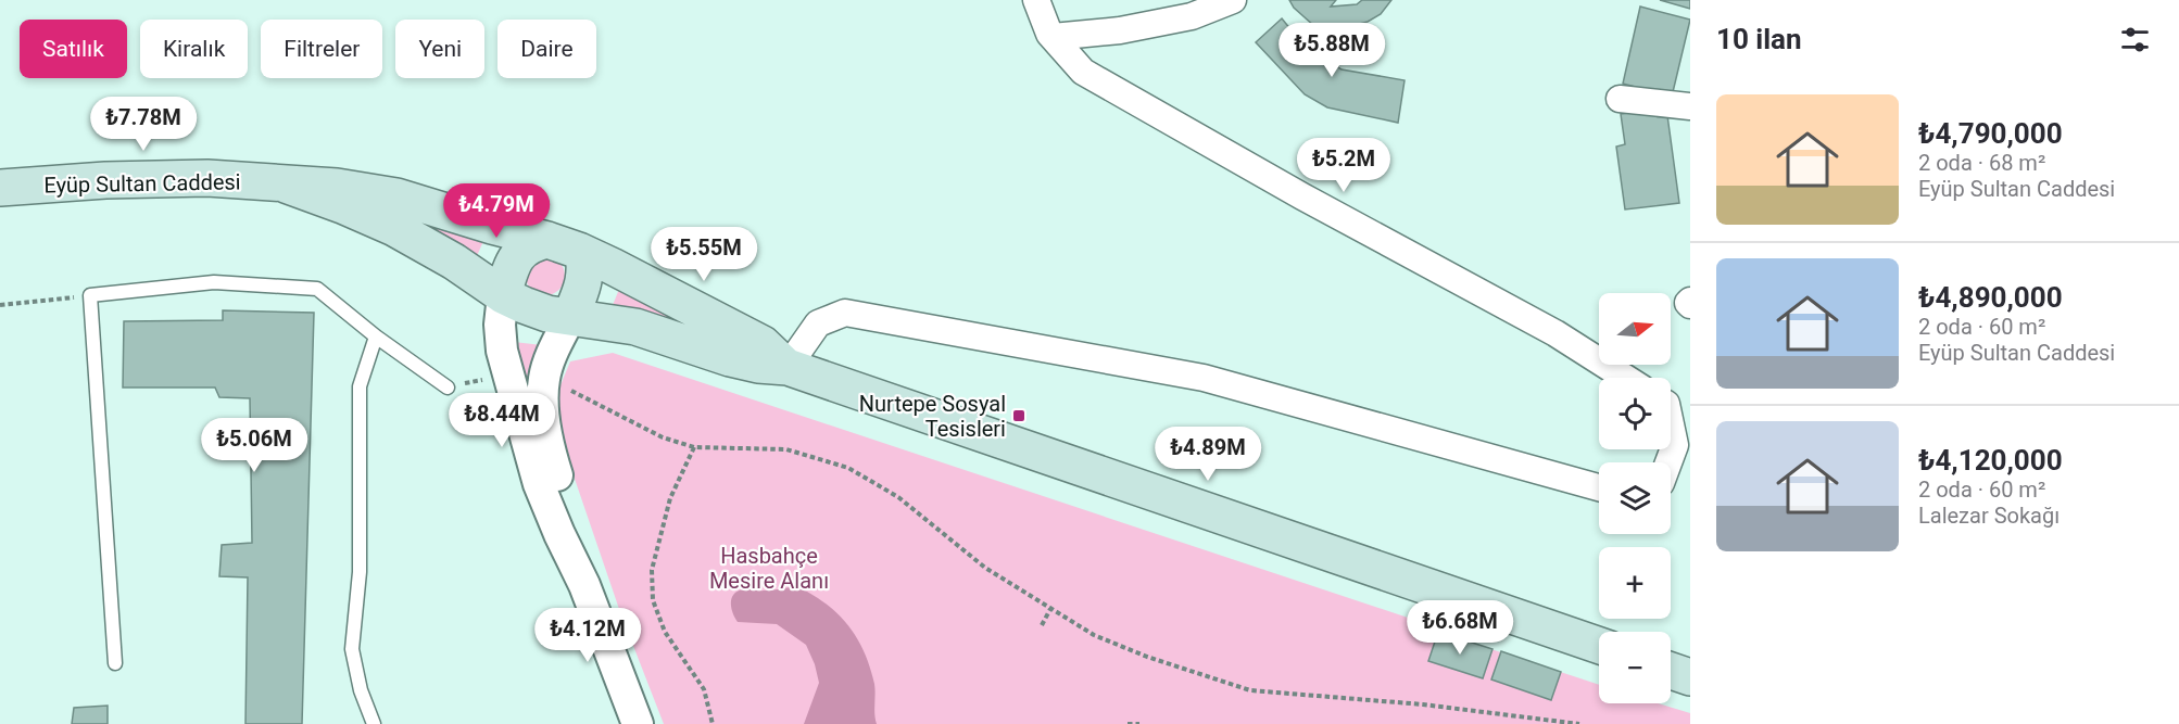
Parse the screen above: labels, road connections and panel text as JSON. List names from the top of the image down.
{
  "streets": {
    "main road": ["Eyüp Sultan Caddesi"]
  },
  "parks": ["Hasbahçe Mesire Alanı"],
  "places": {
    "transit": ["Nurtepe Sosyal Tesisleri"]
  },
  "north": "right",
  "page": {
    "heading": "10 ilan",
    "chip": [
      "Satılık",
      "Kiralık",
      "Filtreler",
      "Yeni",
      "Daire"
    ],
    "price": [
      "₺5.88M",
      "₺7.78M",
      "₺5.2M",
      "₺4.79M",
      "₺5.55M",
      "₺8.44M",
      "₺5.06M",
      "₺4.89M",
      "₺6.68M",
      "₺4.12M"
    ],
    "list": [
      {
        "name": "₺4,790,000",
        "note": "2 oda · 68 m² · Eyüp Sultan Caddesi"
      },
      {
        "name": "₺4,890,000",
        "note": "2 oda · 60 m² · Eyüp Sultan Caddesi"
      },
      {
        "name": "₺4,120,000",
        "note": "2 oda · 60 m² · Lalezar Sokağı"
      }
    ],
    "map_buttons": ["+", "−"]
  }
}
